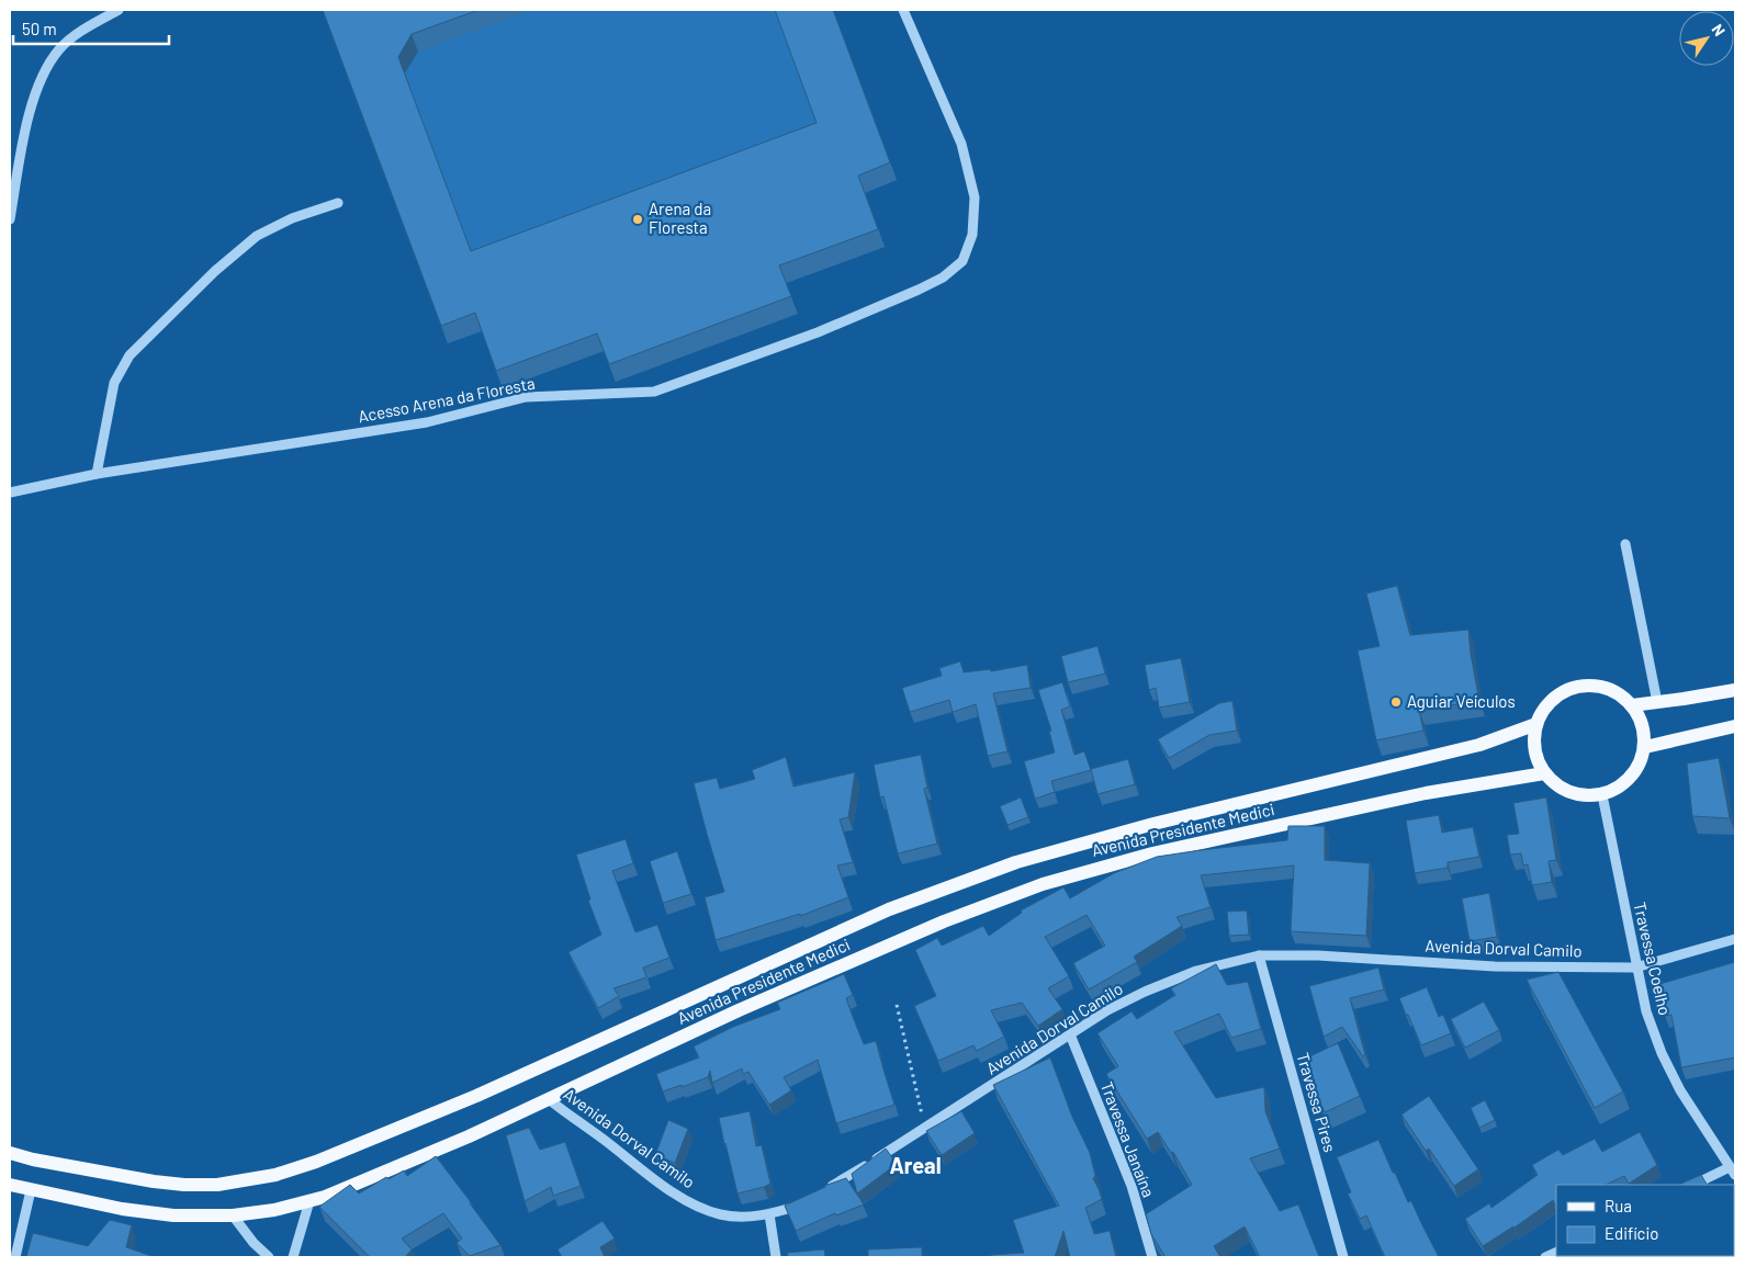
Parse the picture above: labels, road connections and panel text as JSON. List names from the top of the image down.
{
  "streets": {
    "main road": ["Avenida Presidente Medici"],
    "street": [
      "Acesso Arena da Floresta",
      "Avenida Dorval Camilo",
      "Travessa Coelho",
      "Travessa Pires",
      "Travessa Janaína"
    ]
  },
  "crossings": [
    ["Avenida Presidente Medici", "Avenida Dorval Camilo"],
    ["Avenida Presidente Medici", "Travessa Coelho"],
    ["Avenida Dorval Camilo", "Travessa Coelho"],
    ["Avenida Dorval Camilo", "Travessa Pires"],
    ["Avenida Dorval Camilo", "Travessa Janaína"]
  ],
  "districts": ["Areal"],
  "places": ["Arena da Floresta", "Aguiar Veículos"],
  "legend": ["Rua", "Edifício"],
  "scale_bar": "50 m",
  "north": "top right"
}
